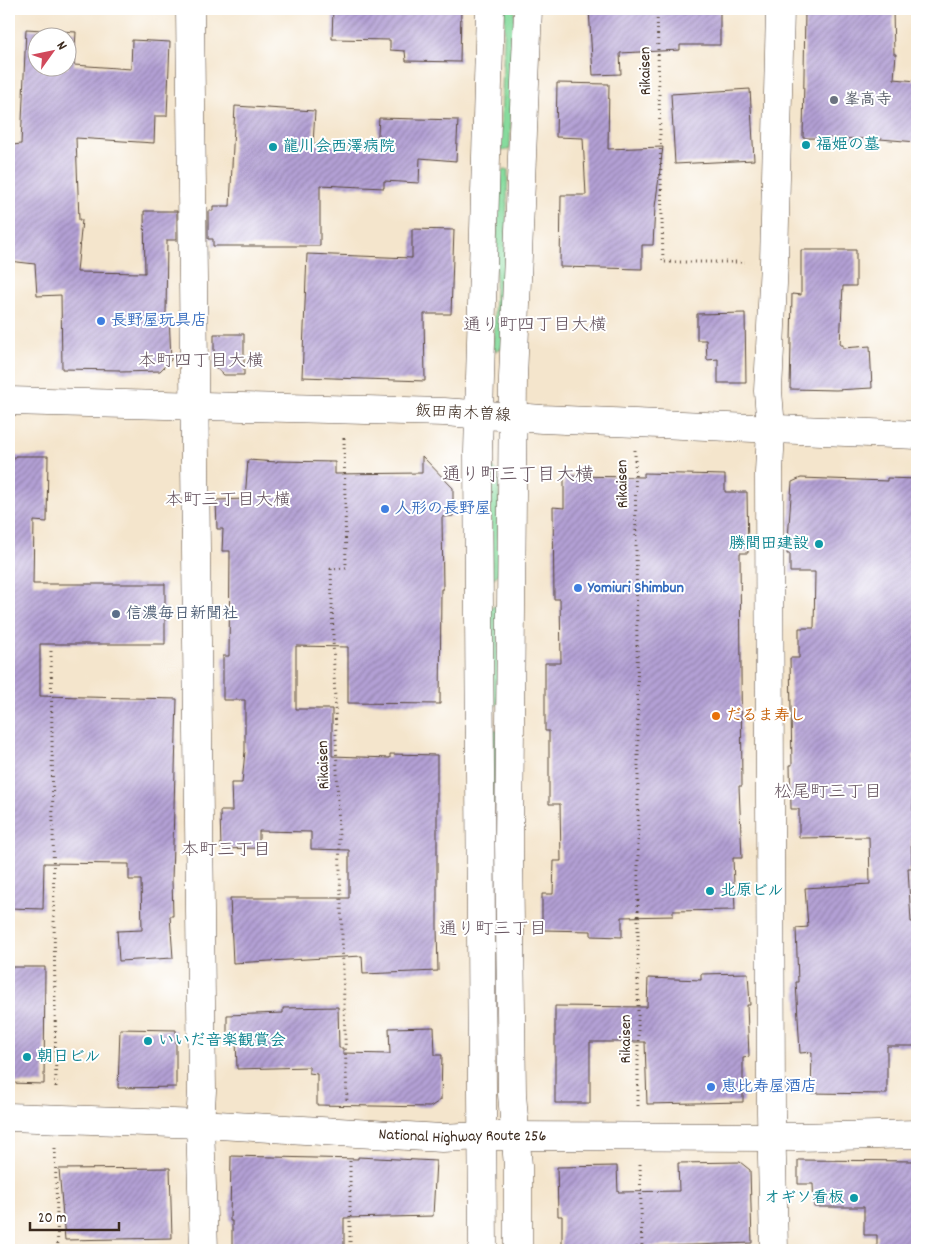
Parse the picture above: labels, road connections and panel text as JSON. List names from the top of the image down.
{
  "streets": {
    "main road": ["飯田南木曽線", "National Highway Route 256"],
    "path": ["Rikaisen"]
  },
  "districts": [
    "通り町四丁目大横",
    "本町四丁目大横",
    "通り町三丁目大横",
    "本町三丁目大横",
    "松尾町三丁目",
    "本町三丁目",
    "通り町三丁目"
  ],
  "places": [
    "峯高寺",
    "福姫の墓",
    "龍川会西澤病院",
    "長野屋玩具店",
    "人形の長野屋",
    "勝間田建設",
    "Yomiuri Shimbun",
    "信濃毎日新聞社",
    "だるま寿し",
    "北原ビル",
    "いいだ音楽観賞会",
    "朝日ビル",
    "恵比寿屋酒店",
    "オギソ看板"
  ],
  "scale_bar": "20 m",
  "north": "top right"
}
